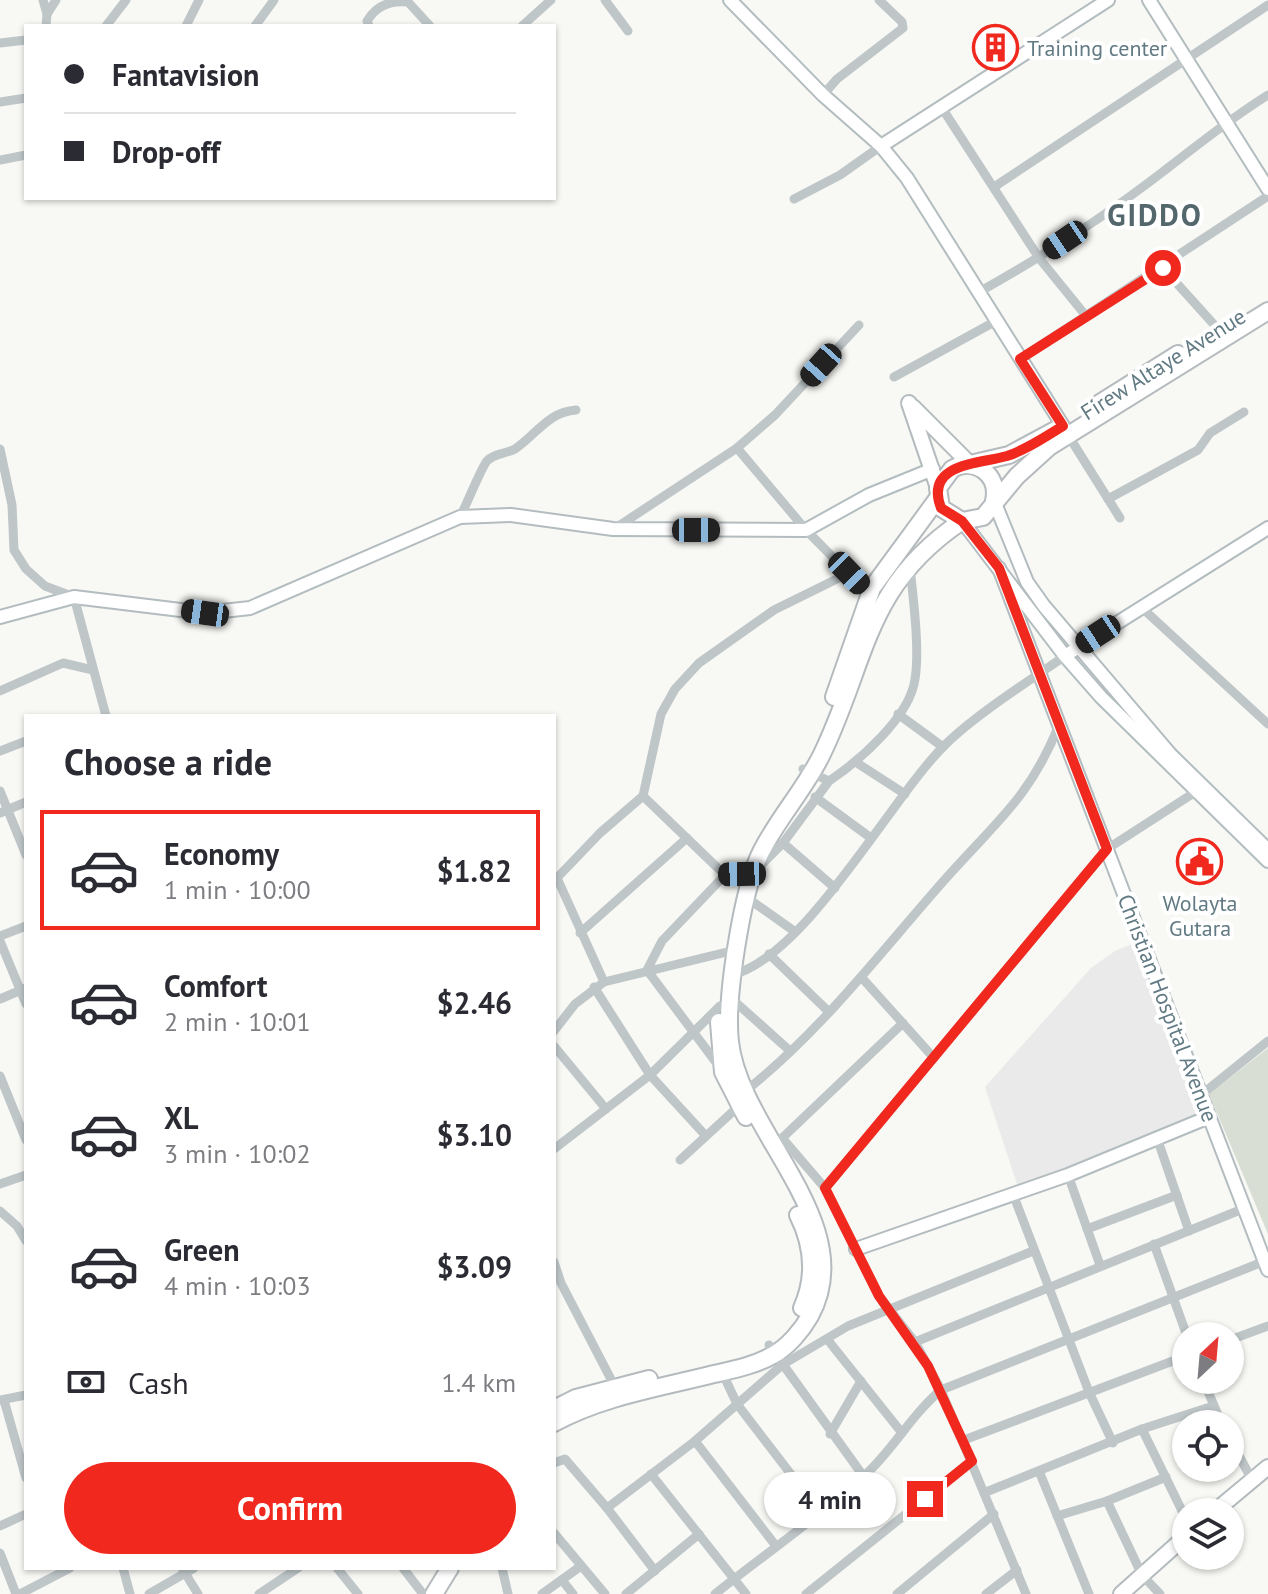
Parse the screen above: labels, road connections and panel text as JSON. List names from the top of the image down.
{
  "streets": {
    "highway": ["Firew Altaye Avenue"],
    "main road": ["Christian Hospital Avenue"]
  },
  "districts": ["GIDDO"],
  "places": {
    "building": ["Training center"],
    "public building": ["Wolayta Gutara"]
  },
  "north": "top right",
  "page": {
    "banner": ["Fantavision", "Drop-off"],
    "heading": "Choose a ride",
    "list": [
      {
        "name": "Economy",
        "note": "1 min · 10:00",
        "value": "$1.82"
      },
      {
        "name": "Comfort",
        "note": "2 min · 10:01",
        "value": "$2.46"
      },
      {
        "name": "XL",
        "note": "3 min · 10:02",
        "value": "$3.10"
      },
      {
        "name": "Green",
        "note": "4 min · 10:03",
        "value": "$3.09"
      }
    ],
    "pay": ["Cash", "1.4 km"],
    "buttons": "Confirm",
    "bubble": "4 min"
  }
}
